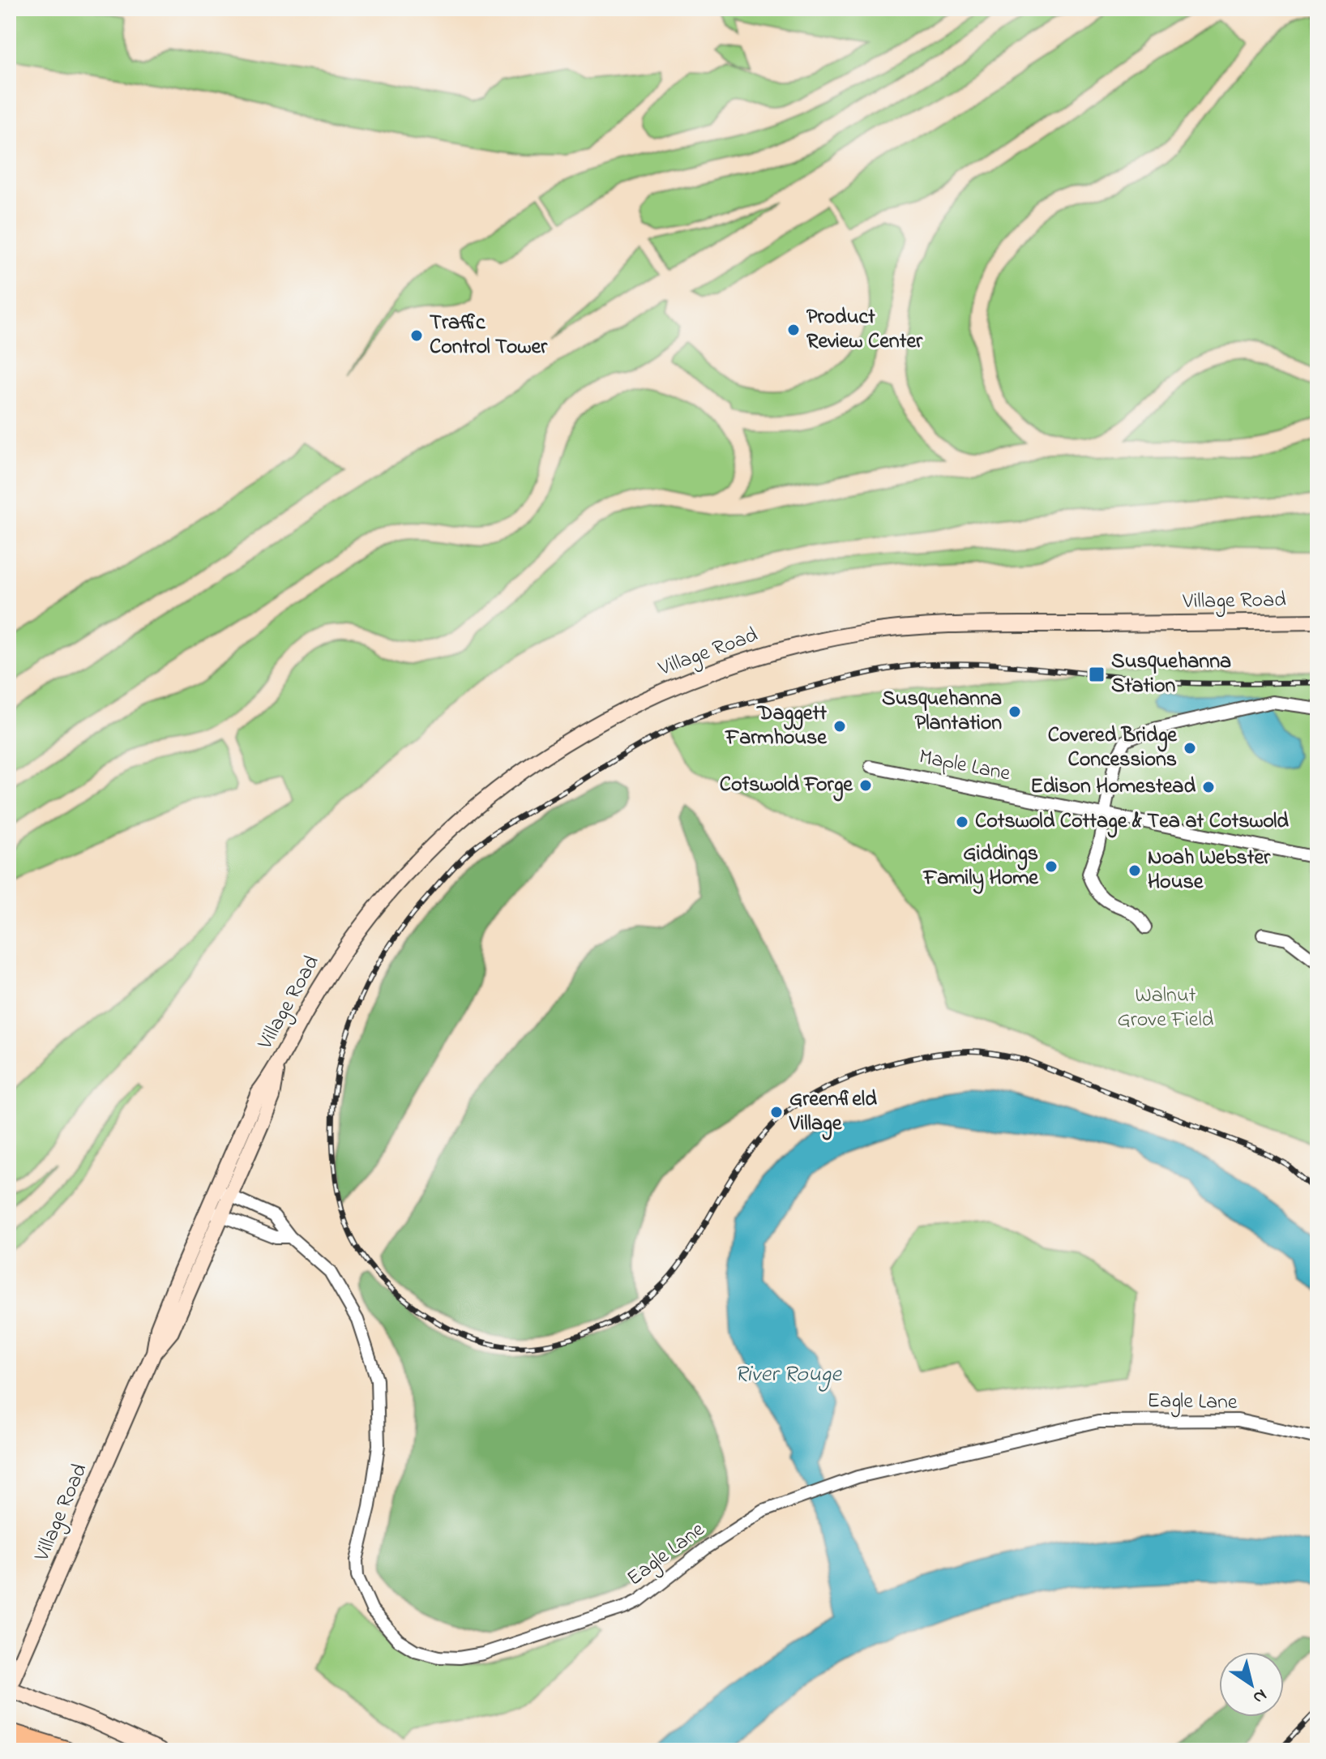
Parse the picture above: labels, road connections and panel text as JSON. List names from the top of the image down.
{
  "streets": {
    "street": ["Village Road", "Maple Lane", "Eagle Lane"]
  },
  "crossings": [
    ["Village Road", "Eagle Lane"]
  ],
  "water": ["River Rouge"],
  "parks": ["Walnut Grove Field"],
  "places": {
    "other": [
      "Product Review Center",
      "Traffic Control Tower",
      "Susquehanna Plantation",
      "Daggett Farmhouse",
      "Covered Bridge Concessions",
      "Cotswold Forge",
      "Edison Homestead",
      "Cotswold Cottage & Tea at Cotswold",
      "Giddings Family Home",
      "Noah Webster House",
      "Greenfield Village"
    ],
    "transit": ["Susquehanna Station"]
  },
  "north": "bottom right"
}
